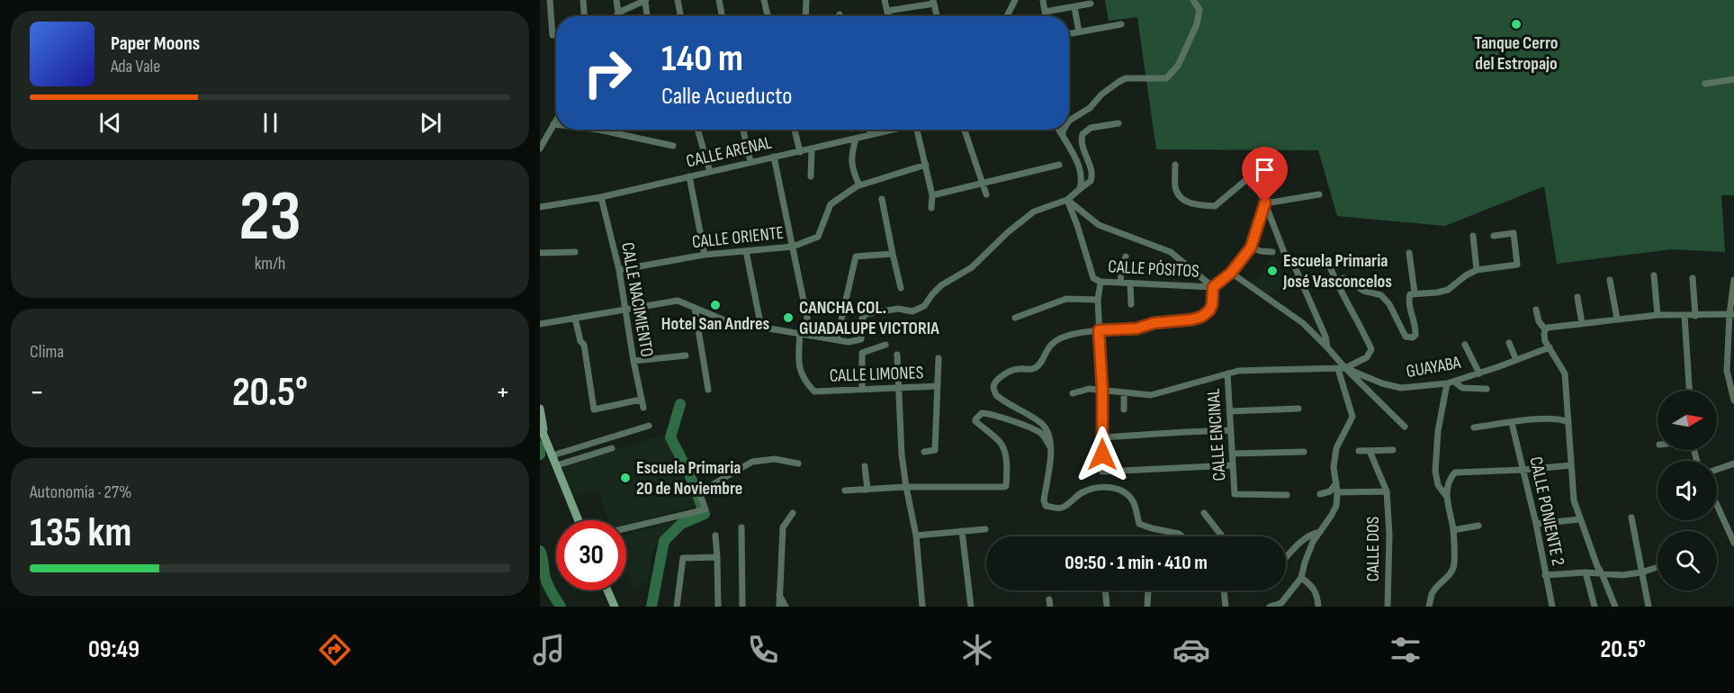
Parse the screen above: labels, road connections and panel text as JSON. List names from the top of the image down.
{
  "streets": {
    "street": [
      "CALLE ARENAL",
      "CALLE ORIENTE",
      "CALLE PÓSITOS",
      "CALLE NACIMIENTO",
      "GUAYABA",
      "CALLE LIMONES",
      "CALLE ENCINAL",
      "CALLE PONIENTE 2",
      "CALLE DOS"
    ]
  },
  "crossings": [
    ["CALLE ARENAL", "CALLE NACIMIENTO"],
    ["CALLE ORIENTE", "CALLE NACIMIENTO"]
  ],
  "places": [
    "Tanque Cerro del Estropajo",
    "Escuela Primaria José Vasconcelos",
    "Hotel San Andres",
    "CANCHA COL. GUADALUPE VICTORIA",
    "Escuela Primaria 20 de Noviembre"
  ],
  "north": "right",
  "page": {
    "turn": ["140 m", "Calle Acueducto"],
    "song": ["Paper Moons", "Ada Vale"],
    "tile": [
      ["23", "km/h"],
      "Clima",
      ["Autonomía · 27%", "135 km"]
    ],
    "heat": ["−", "20.5°", "+"],
    "limit": "30",
    "trip": "09:50 · 1 min · 410 m",
    "tabs": ["09:49", "20.5°"]
  }
}
